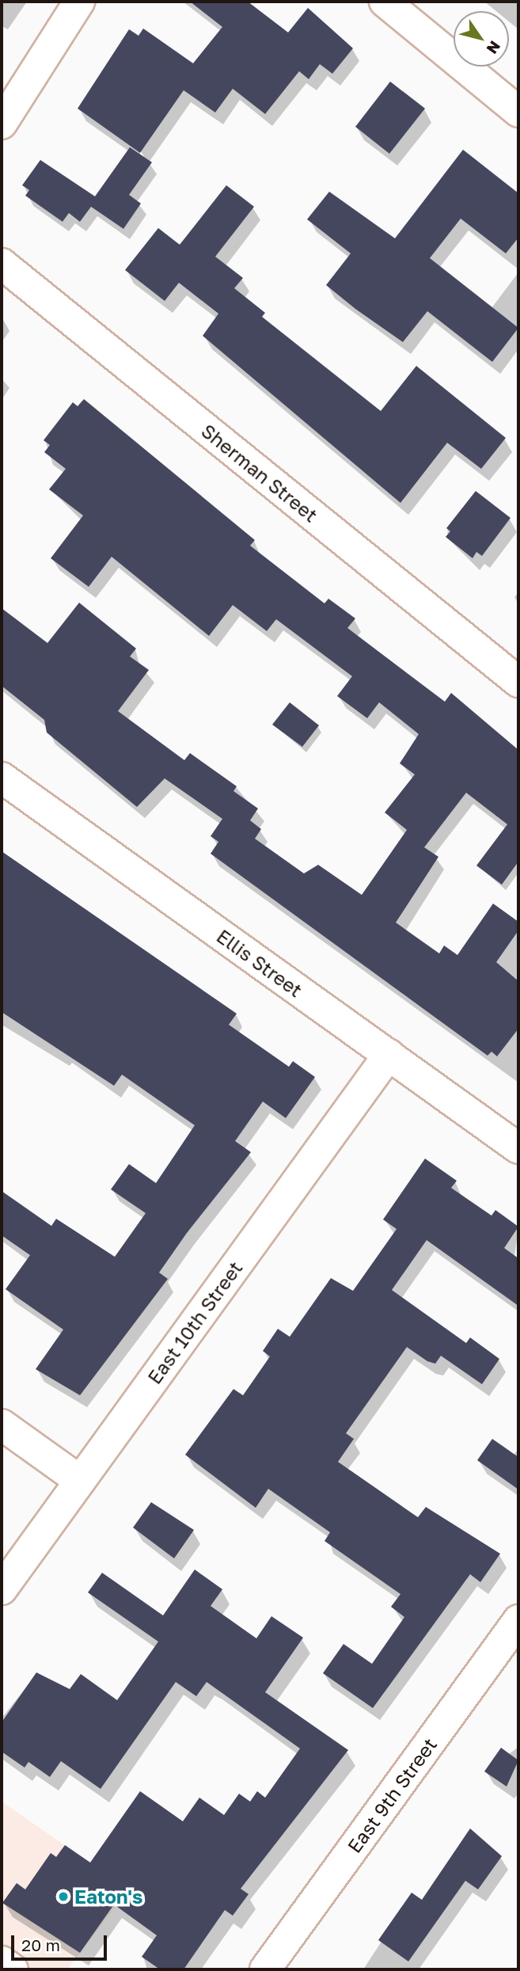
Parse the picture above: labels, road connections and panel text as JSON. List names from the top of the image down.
{
  "streets": {
    "street": [
      "Sherman Street",
      "Ellis Street",
      "East 10th Street",
      "East 9th Street"
    ]
  },
  "crossings": [
    ["Ellis Street", "East 10th Street"]
  ],
  "places": ["Eaton's"],
  "scale_bar": "20 m",
  "north": "bottom right"
}
